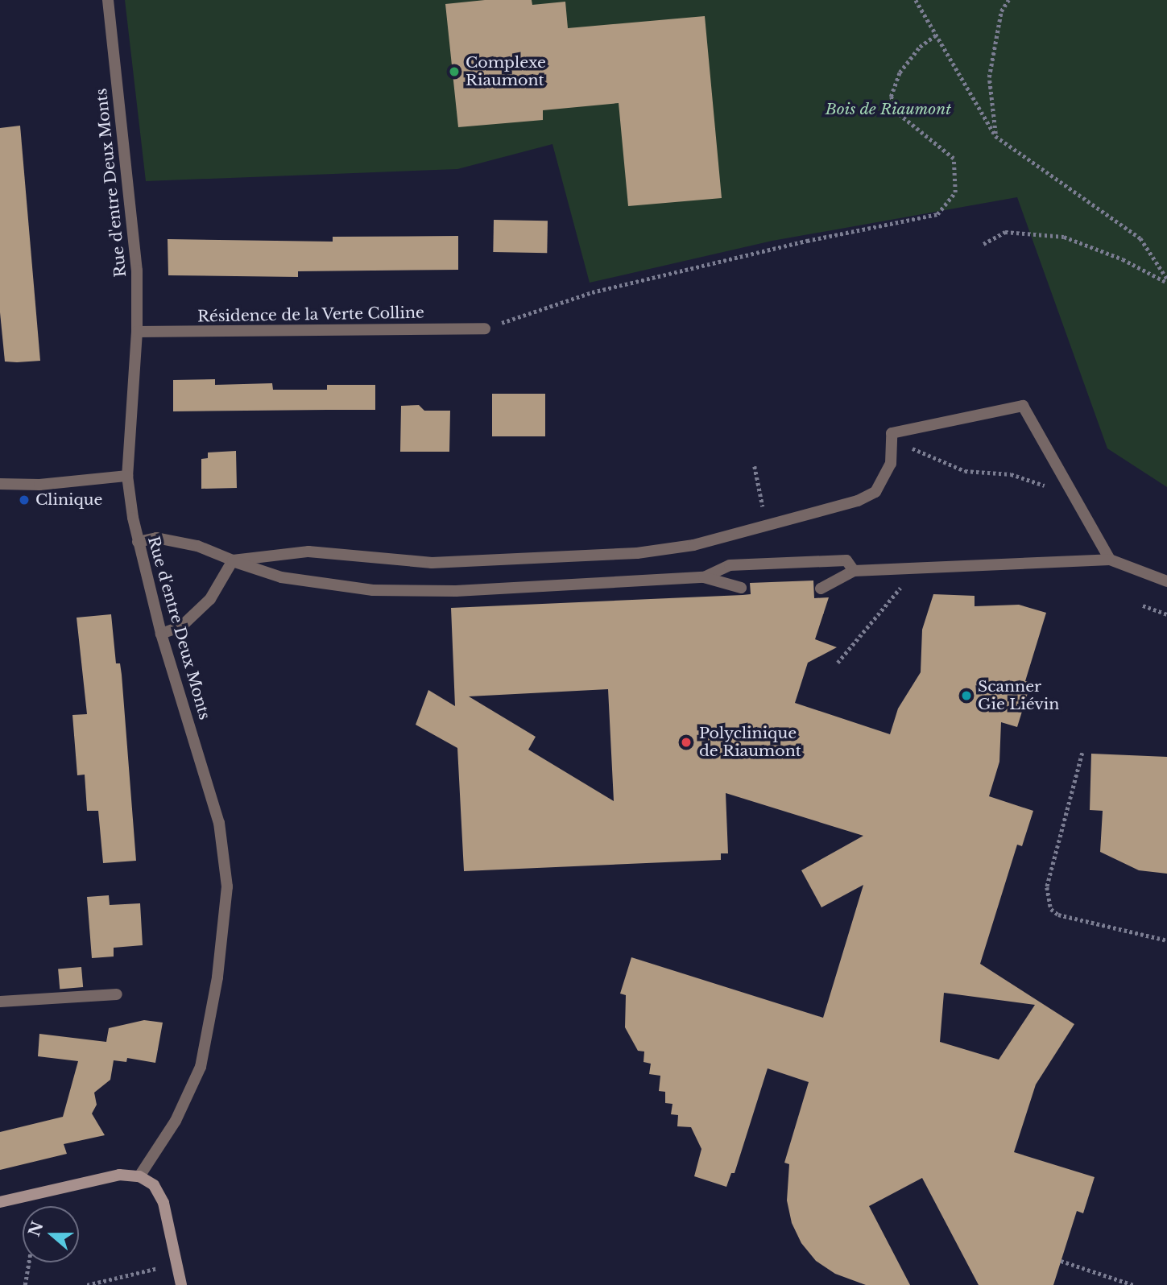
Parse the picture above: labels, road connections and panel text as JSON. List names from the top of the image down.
{
  "streets": {
    "street": ["Rue d'entre Deux Monts", "Résidence de la Verte Colline"]
  },
  "crossings": [
    ["Rue d'entre Deux Monts", "Résidence de la Verte Colline"]
  ],
  "parks": ["Bois de Riaumont"],
  "places": [
    "Complexe Riaumont",
    "Clinique",
    "Scanner Gie Liévin",
    "Polyclinique de Riaumont"
  ],
  "north": "left"
}
